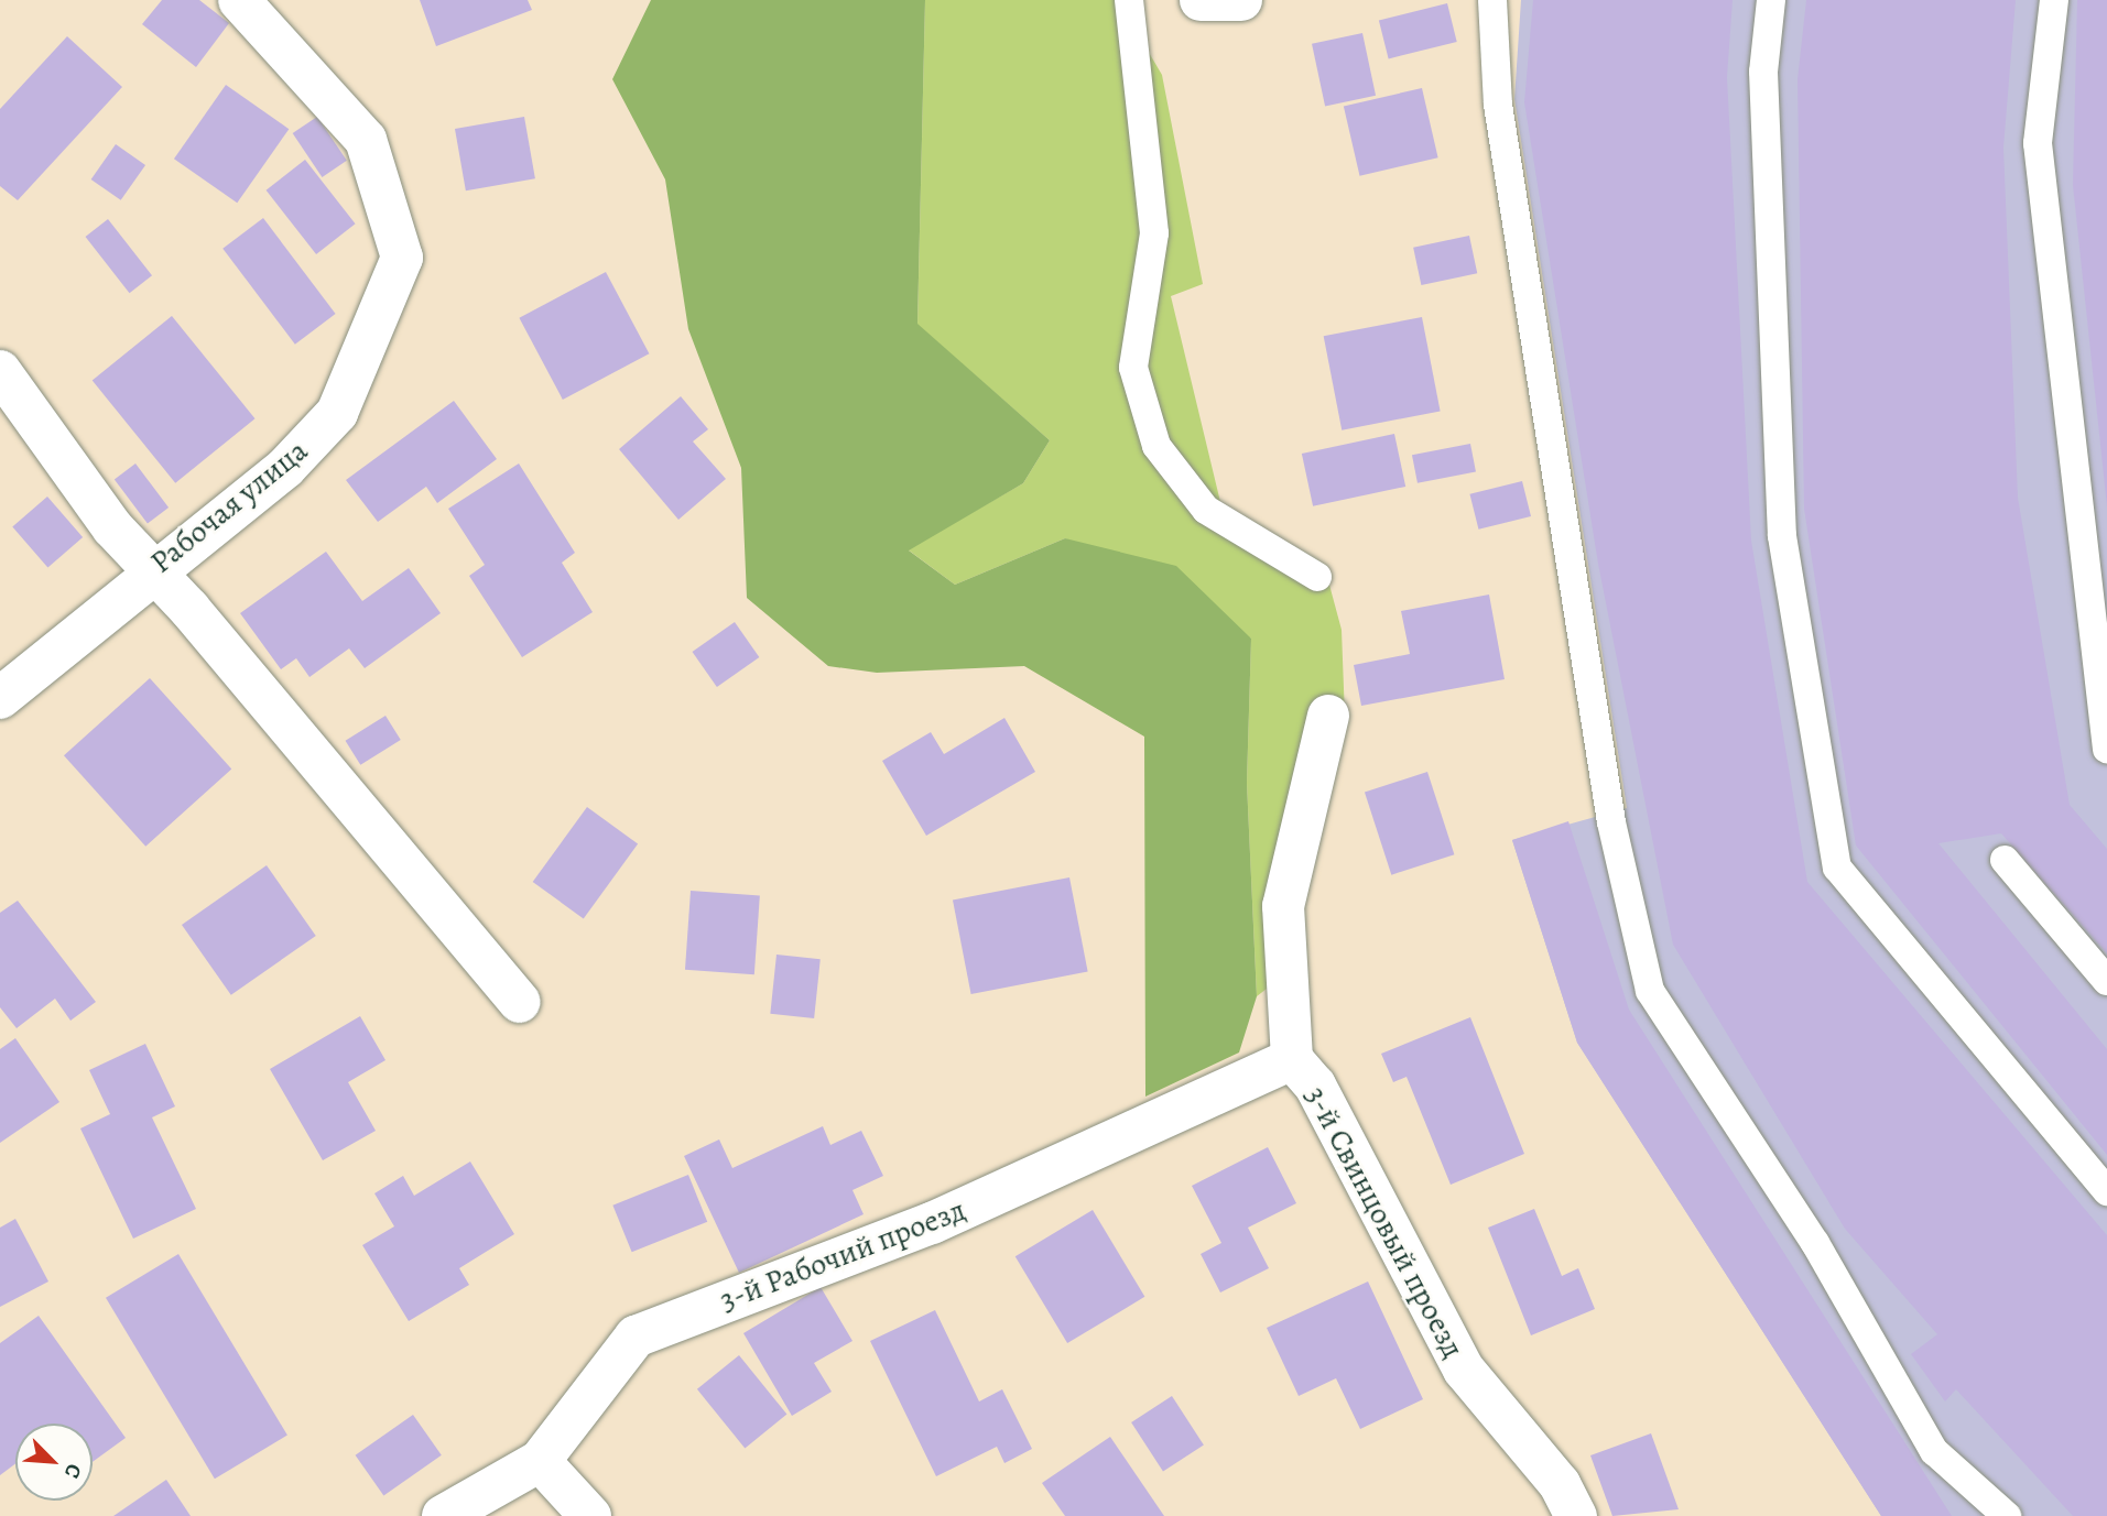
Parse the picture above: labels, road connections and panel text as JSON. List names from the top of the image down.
{
  "streets": {
    "street": ["Рабочая улица", "3-й Свинцовый проезд", "3-й Рабочий проезд"]
  },
  "crossings": [
    ["3-й Свинцовый проезд", "3-й Рабочий проезд"]
  ],
  "north": "bottom right"
}
